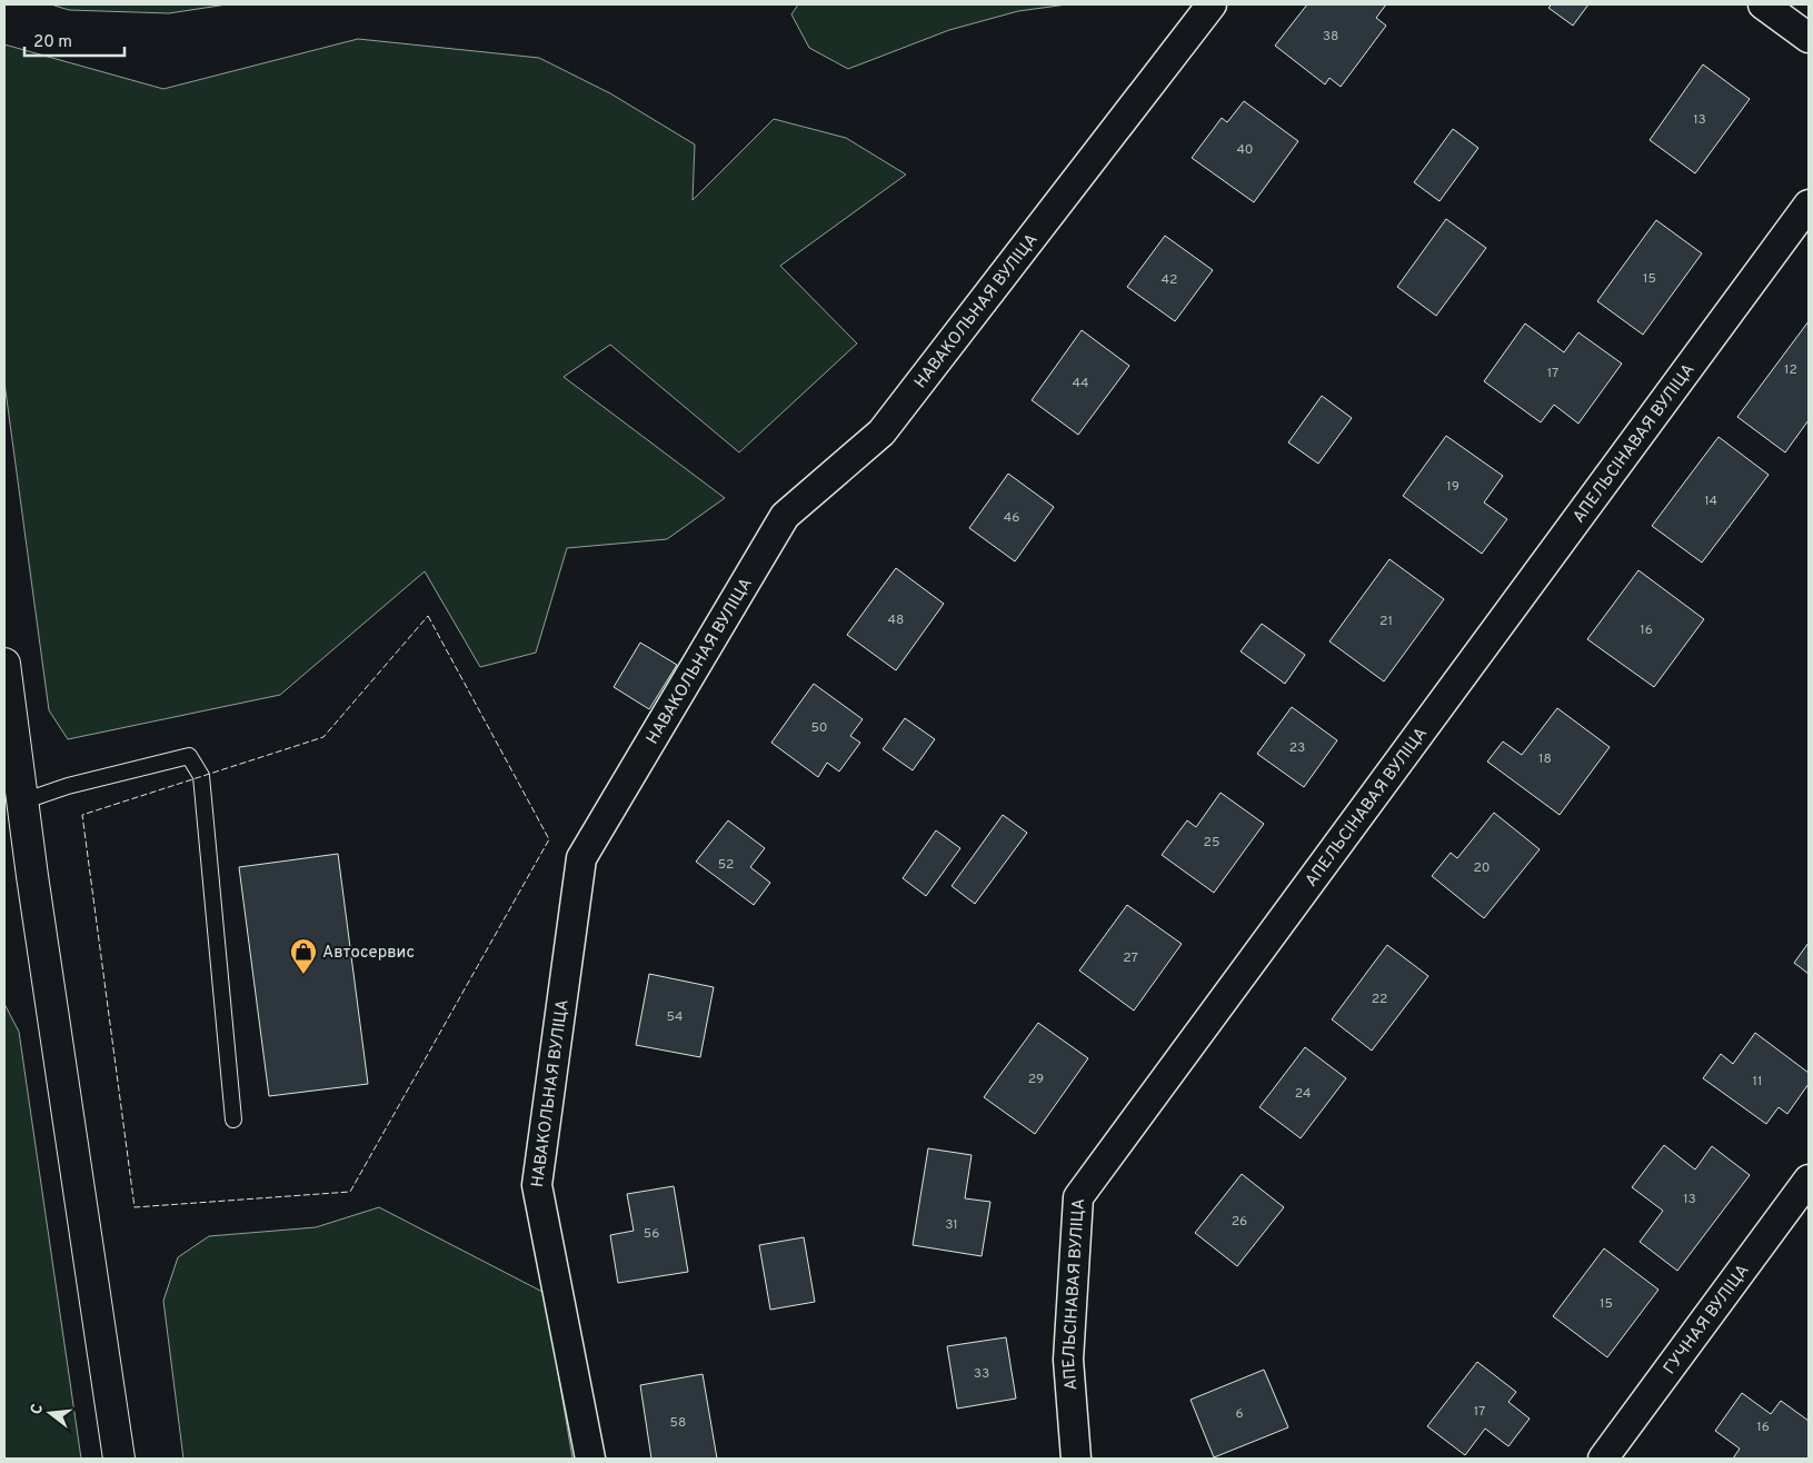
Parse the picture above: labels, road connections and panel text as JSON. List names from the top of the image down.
{
  "streets": {
    "street": ["НАВАКОЛЬНАЯ ВУЛІЦА", "АПЕЛЬСІНАВАЯ ВУЛІЦА", "ГУЧНАЯ ВУЛІЦА"]
  },
  "places": {
    "shop": ["Автосервис"]
  },
  "house_numbers": [
    "38",
    "13",
    "40",
    "15",
    "42",
    "12",
    "17",
    "44",
    "19",
    "14",
    "46",
    "48",
    "21",
    "16",
    "50",
    "23",
    "18",
    "25",
    "52",
    "20",
    "27",
    "22",
    "54",
    "29",
    "11",
    "24",
    "13",
    "26",
    "31",
    "56",
    "15",
    "33",
    "17",
    "6",
    "58",
    "16"
  ],
  "scale_bar": "20 m",
  "north": "left"
}
